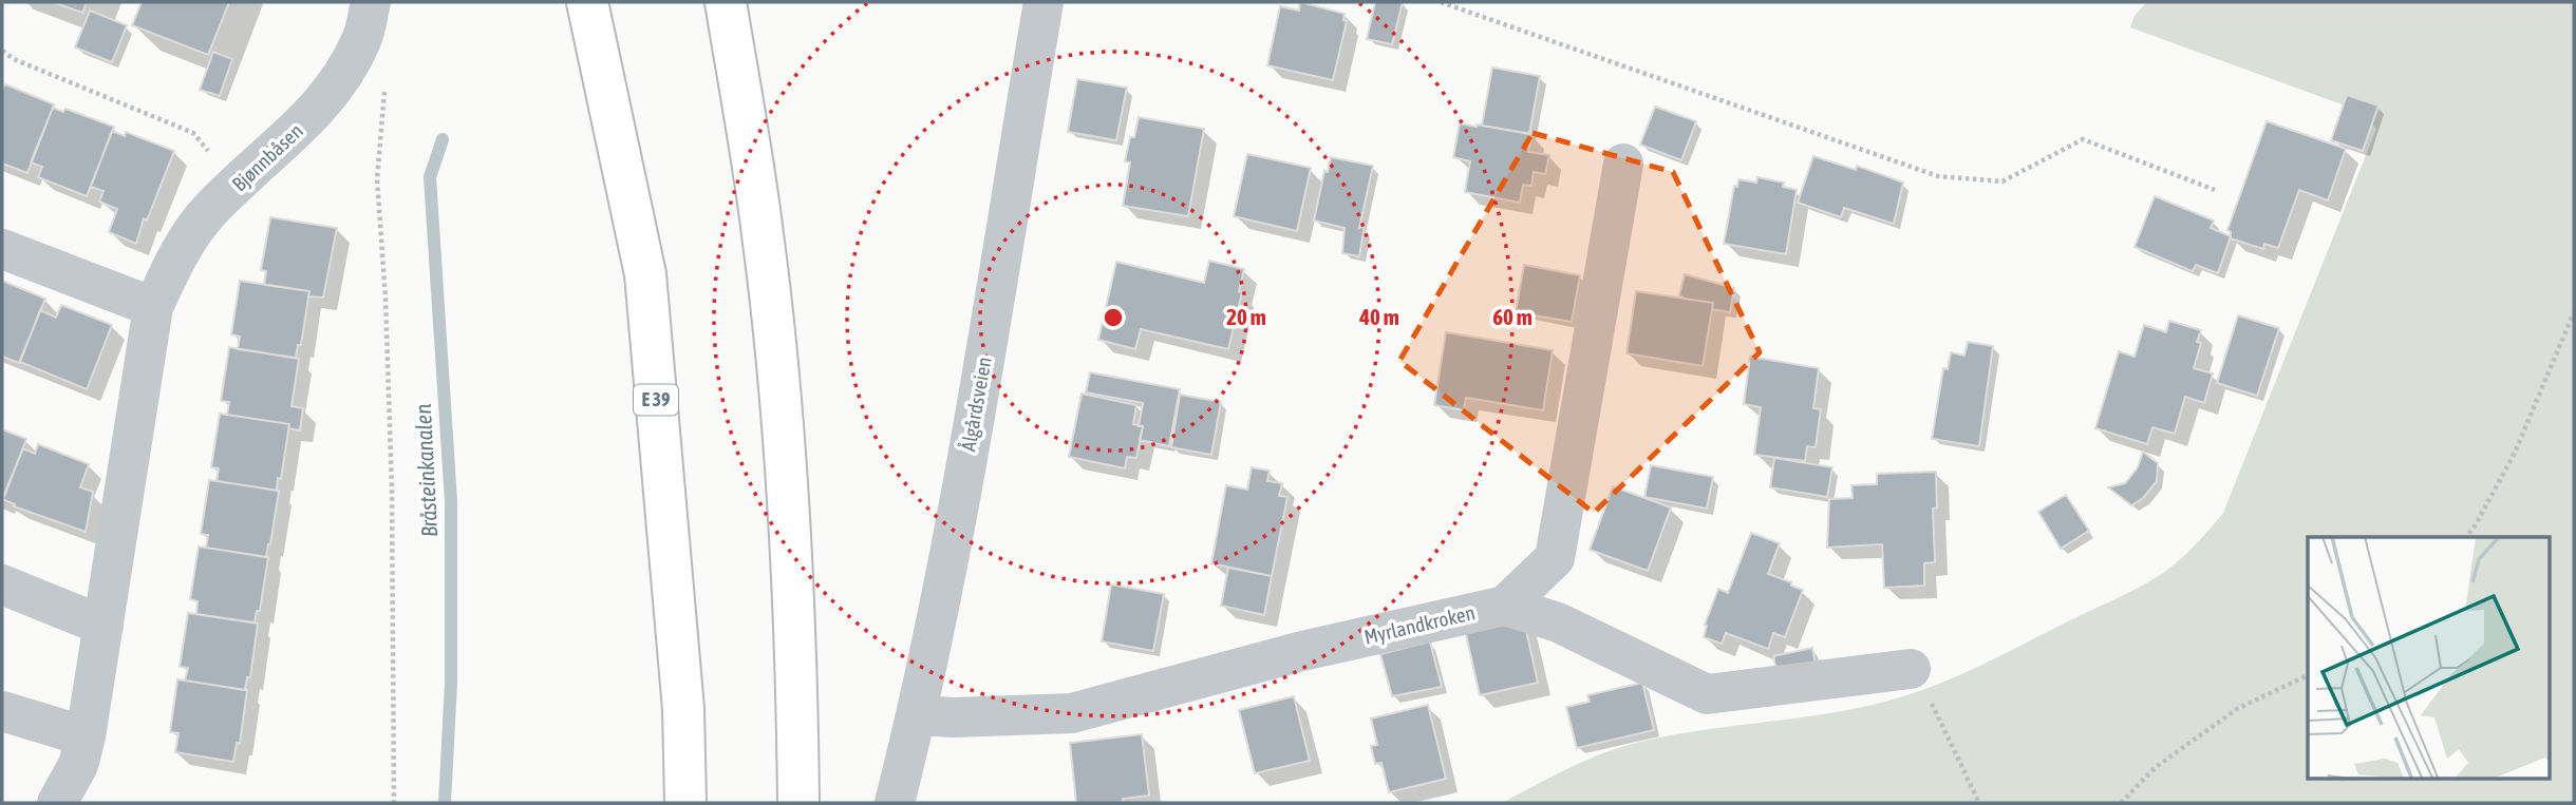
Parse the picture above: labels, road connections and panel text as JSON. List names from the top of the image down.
{
  "streets": {
    "highway": ["E 39"],
    "street": ["Bjønnbåsen", "Ålgårdsveien", "Myrlandkroken"]
  },
  "crossings": [
    ["Ålgårdsveien", "Myrlandkroken"]
  ],
  "water": ["Bråsteinkanalen"],
  "rings": ["20 m", "40 m", "60 m"]
}
